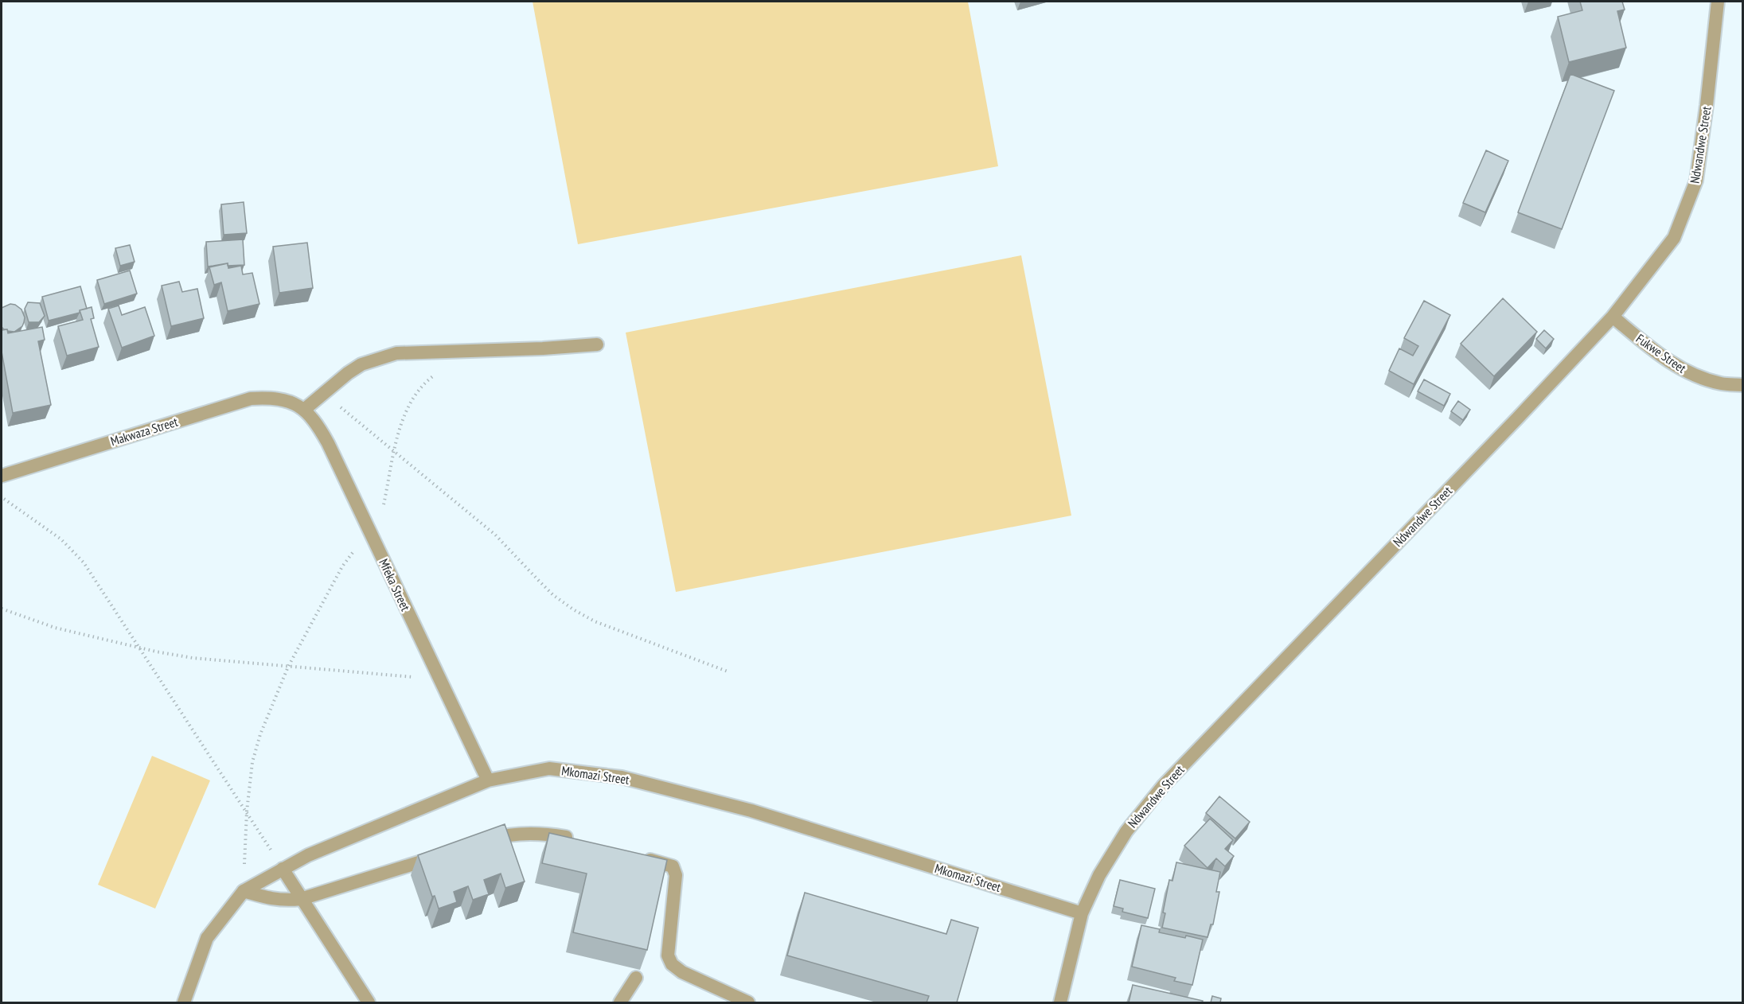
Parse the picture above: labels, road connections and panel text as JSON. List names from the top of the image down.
{
  "streets": {
    "street": [
      "Ndwandwe Street",
      "Fukwe Street",
      "Makwaza Street",
      "Mfeka Street",
      "Mkomazi Street"
    ]
  },
  "crossings": [
    ["Ndwandwe Street", "Fukwe Street"],
    ["Ndwandwe Street", "Mkomazi Street"],
    ["Makwaza Street", "Mfeka Street"],
    ["Mfeka Street", "Mkomazi Street"]
  ]
}
